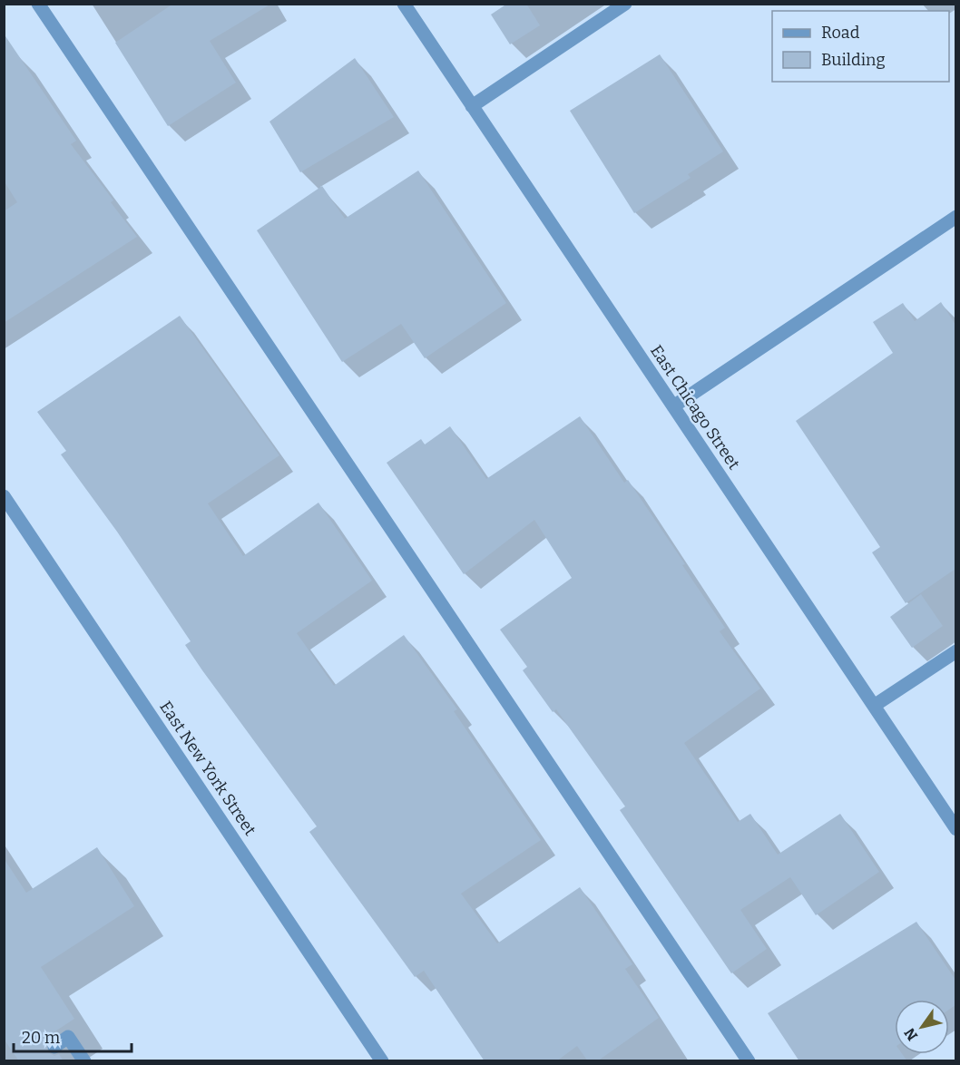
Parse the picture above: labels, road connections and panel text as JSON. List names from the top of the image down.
{
  "streets": {
    "street": ["East Chicago Street", "East New York Street"]
  },
  "legend": ["Road", "Building"],
  "scale_bar": "20 m",
  "north": "bottom left"
}
